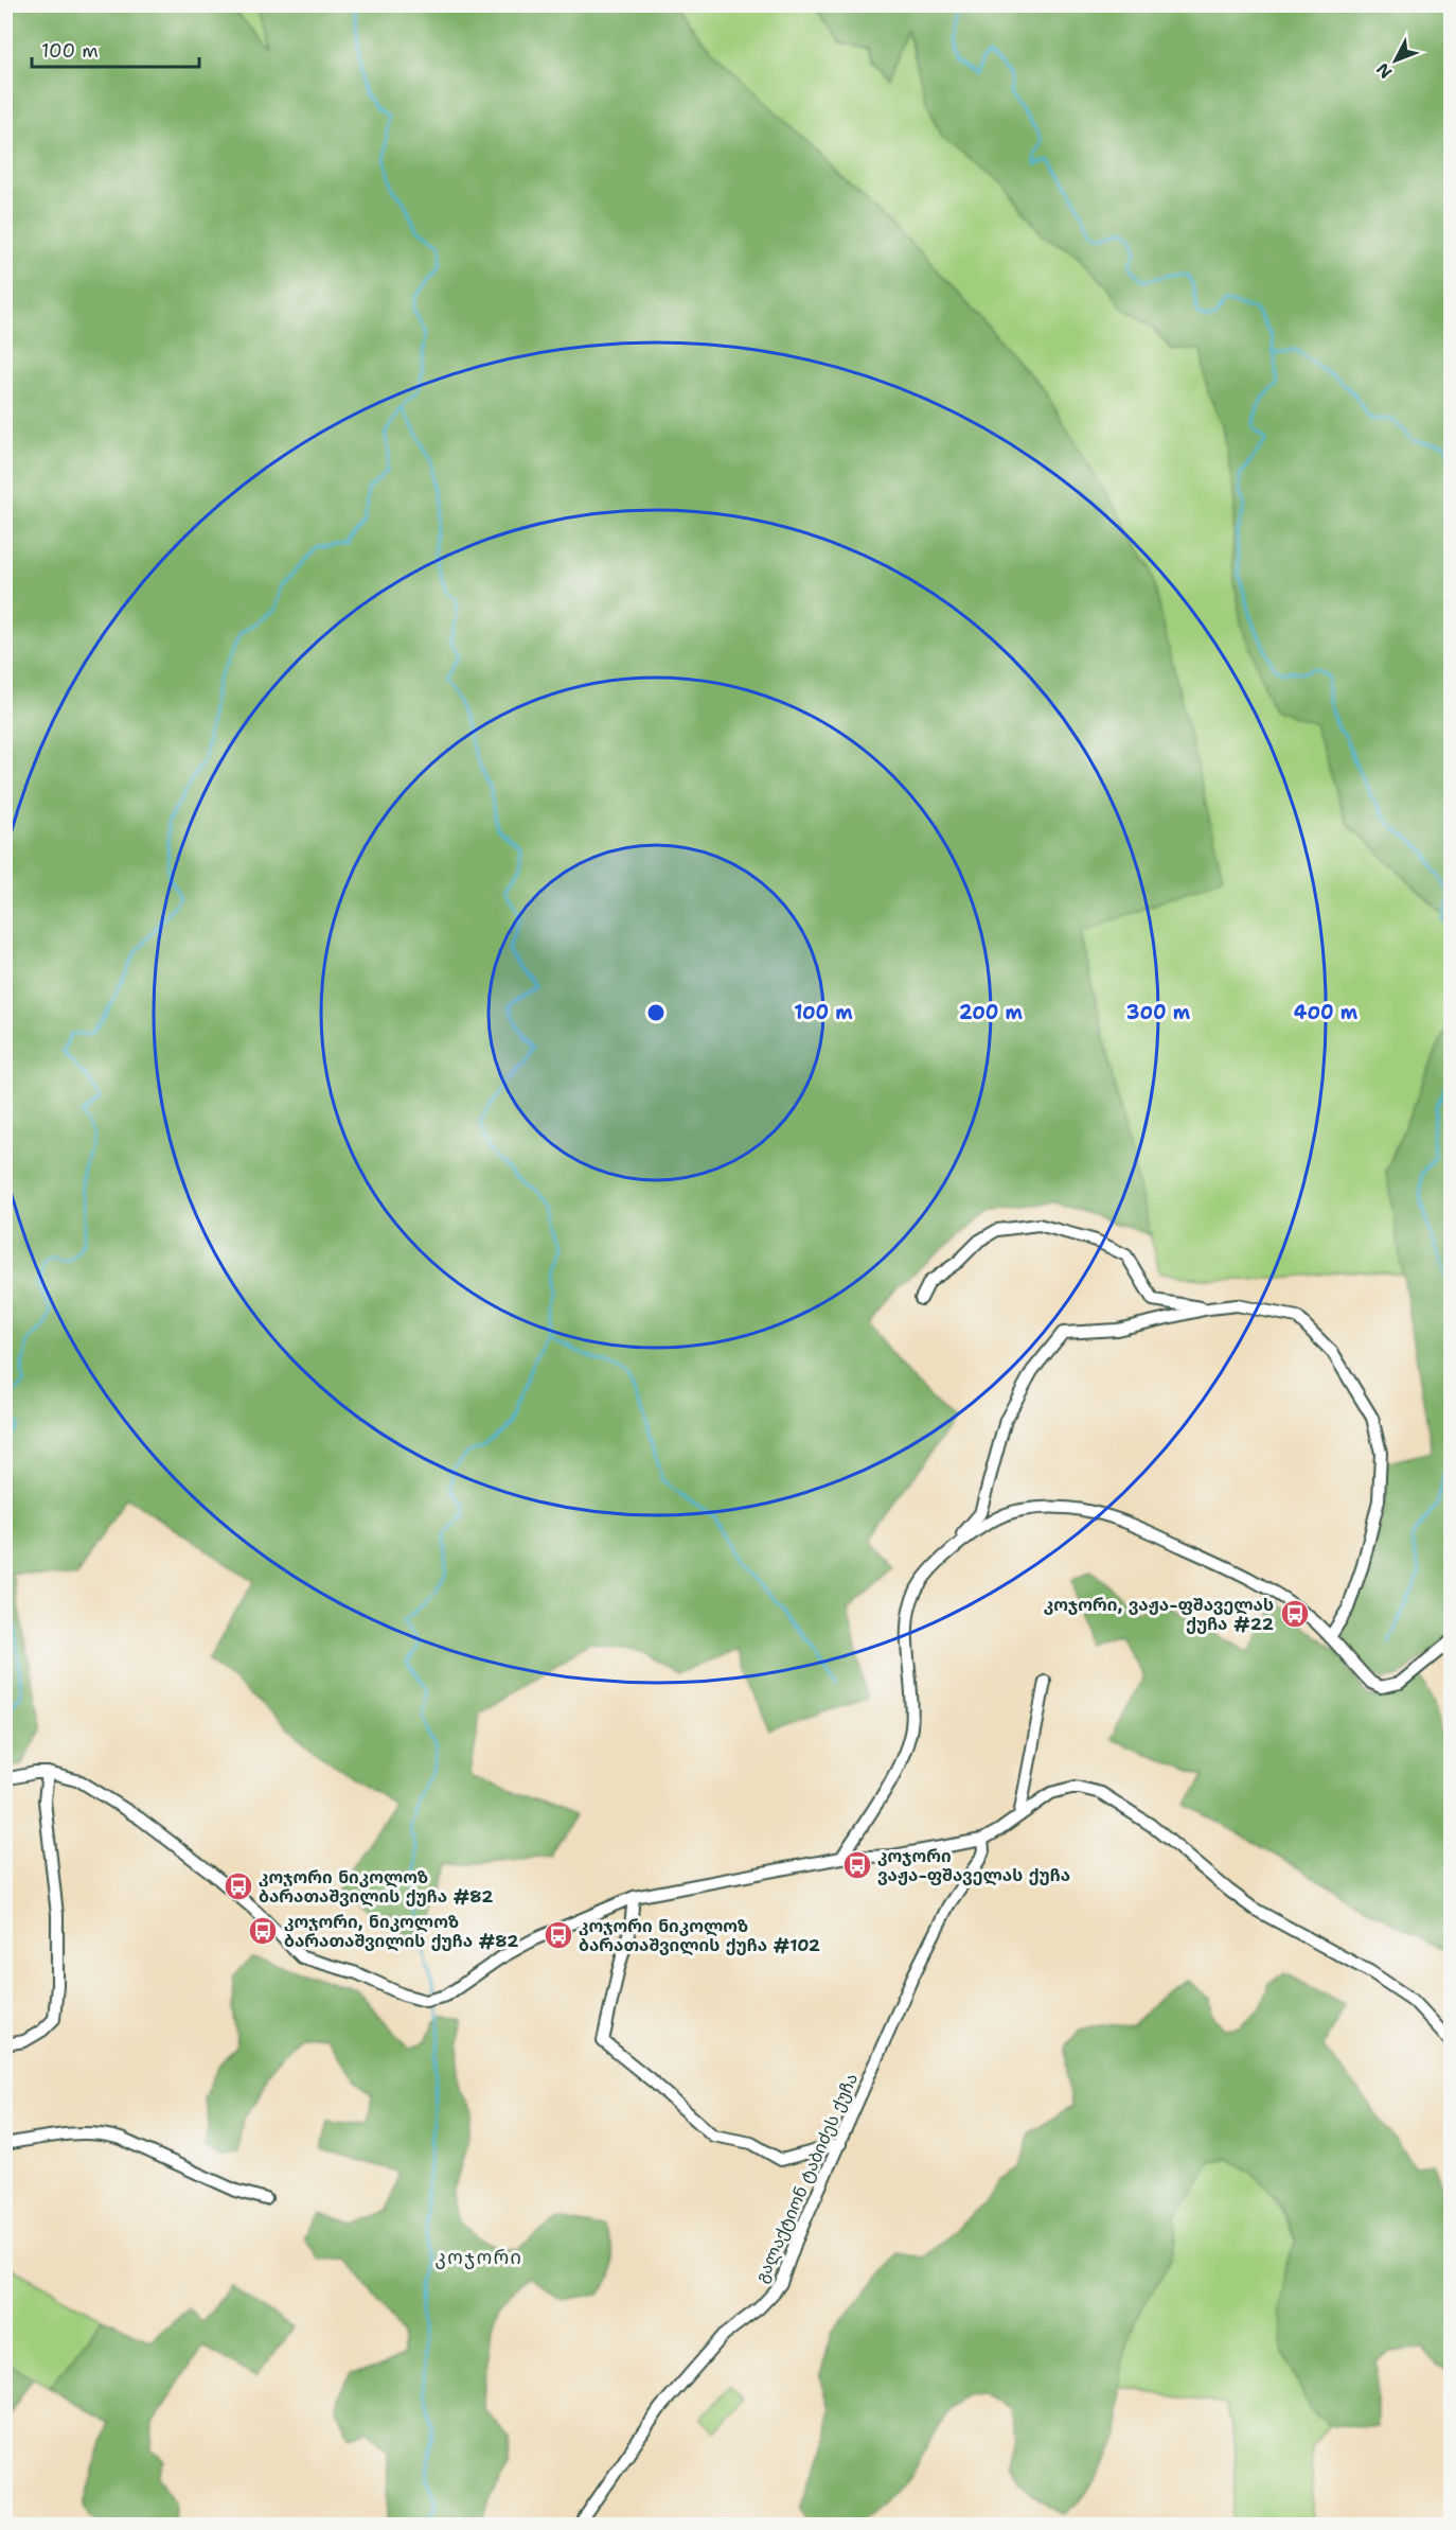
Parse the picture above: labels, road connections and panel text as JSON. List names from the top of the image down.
{
  "streets": {
    "street": ["გალაქტიონ ტაბიძეს ქუჩა"]
  },
  "districts": ["კოჯორი"],
  "places": {
    "bus stop": [
      "კოჯორი, ვაჟა-ფშაველას ქუჩა #22",
      "კოჯორი ვაჟა-ფშაველას ქუჩა",
      "კოჯორი ნიკოლოზ ბარათაშვილის ქუჩა #82",
      "კოჯორი, ნიკოლოზ ბარათაშვილის ქუჩა #82",
      "კოჯორი ნიკოლოზ ბარათაშვილის ქუჩა #102"
    ]
  },
  "scale_bar": "100 m",
  "north": "bottom left",
  "rings": [
    "100 m",
    "200 m",
    "300 m",
    "400 m"
  ]
}
